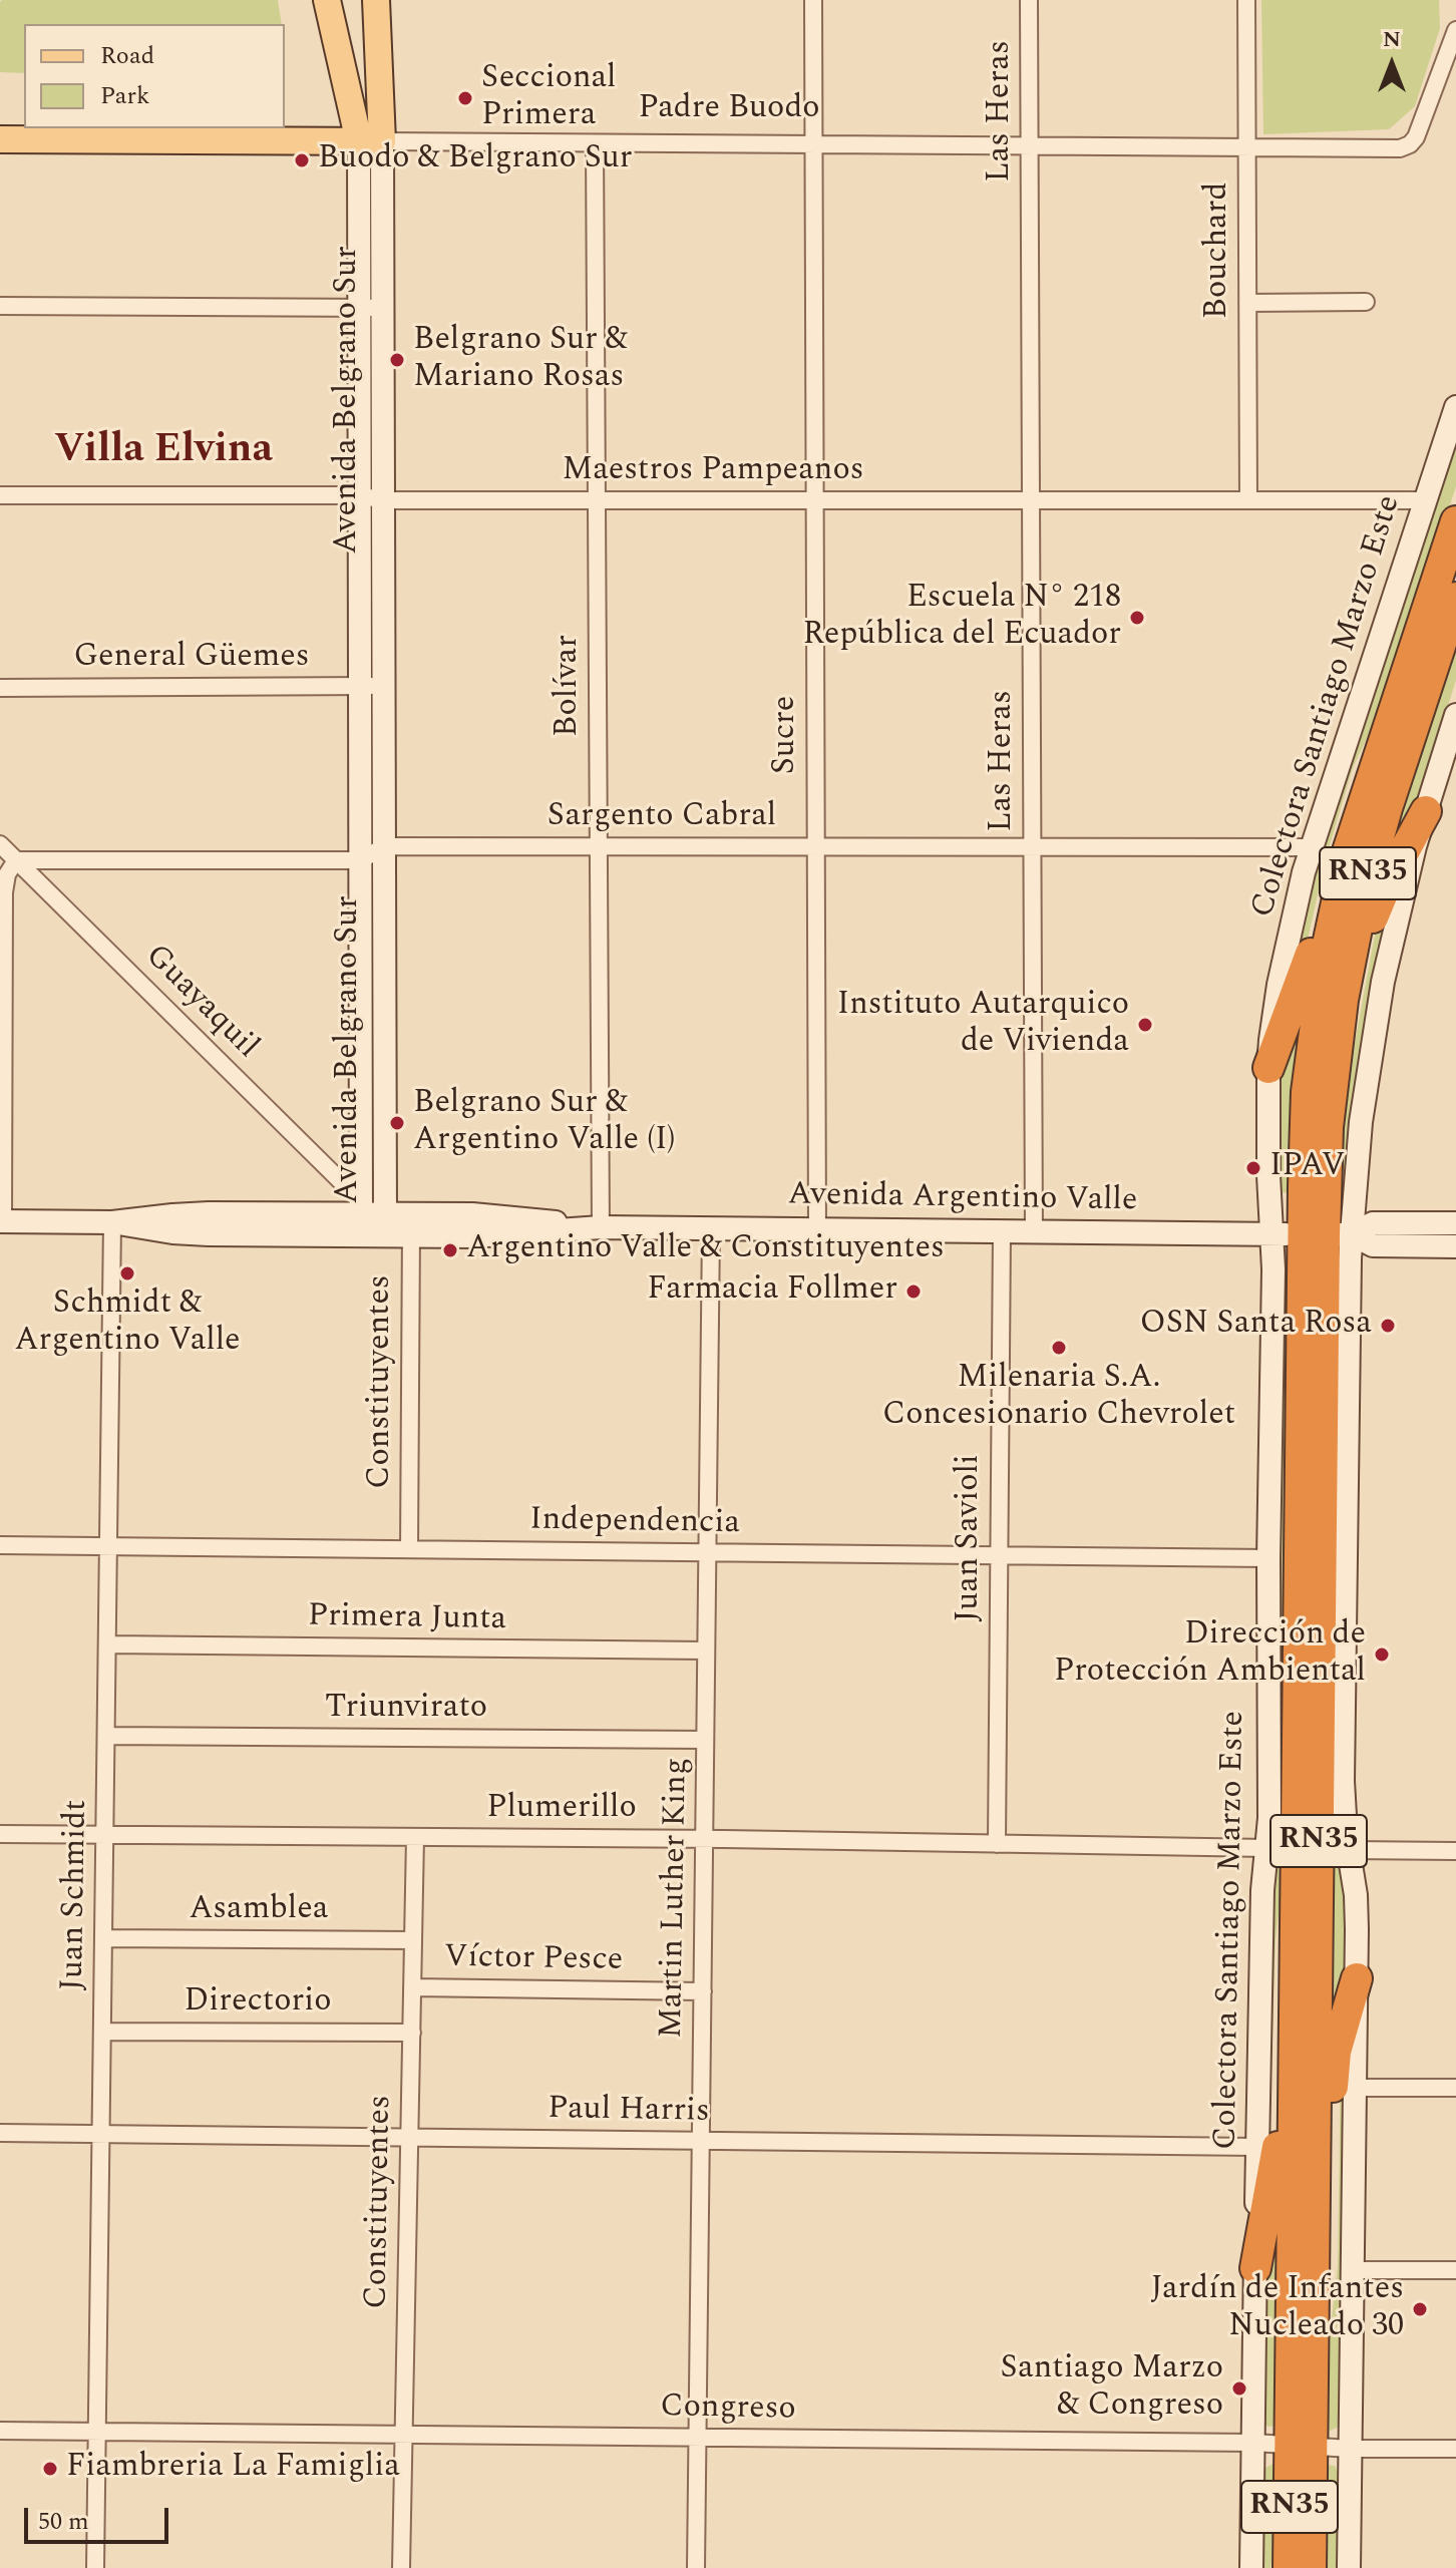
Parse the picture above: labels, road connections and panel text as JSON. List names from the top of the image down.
{
  "streets": {
    "highway": ["RN35"],
    "main road": ["Padre Buodo", "Avenida Belgrano Sur"],
    "street": [
      "Las Heras",
      "Bouchard",
      "Maestros Pampeanos",
      "General Güemes",
      "Bolívar",
      "Colectora Santiago Marzo Este",
      "Sucre",
      "Sargento Cabral",
      "Guayaquil",
      "Avenida Argentino Valle",
      "Constituyentes",
      "Independencia",
      "Juan Savioli",
      "Primera Junta",
      "Triunvirato",
      "Plumerillo",
      "Juan Schmidt",
      "Martin Luther King",
      "Asamblea",
      "Víctor Pesce",
      "Directorio",
      "Paul Harris",
      "Congreso"
    ]
  },
  "crossings": [
    ["Padre Buodo", "Las Heras"],
    ["Padre Buodo", "Bouchard"],
    ["Padre Buodo", "Avenida Belgrano Sur"],
    ["Padre Buodo", "Bolívar"],
    ["Padre Buodo", "Sucre"],
    ["Las Heras", "Maestros Pampeanos"],
    ["Las Heras", "Sargento Cabral"],
    ["Las Heras", "Avenida Argentino Valle"],
    ["Bouchard", "Maestros Pampeanos"],
    ["Avenida Belgrano Sur", "Maestros Pampeanos"],
    ["Avenida Belgrano Sur", "General Güemes"],
    ["Avenida Belgrano Sur", "Sargento Cabral"],
    ["Avenida Belgrano Sur", "Guayaquil"],
    ["Avenida Belgrano Sur", "Avenida Argentino Valle"],
    ["Maestros Pampeanos", "Bolívar"],
    ["Maestros Pampeanos", "Colectora Santiago Marzo Este"],
    ["Maestros Pampeanos", "Sucre"],
    ["Bolívar", "Sargento Cabral"],
    ["Bolívar", "Avenida Argentino Valle"],
    ["Colectora Santiago Marzo Este", "Sargento Cabral"],
    ["Colectora Santiago Marzo Este", "RN35"],
    ["Colectora Santiago Marzo Este", "Avenida Argentino Valle"],
    ["Colectora Santiago Marzo Este", "Independencia"],
    ["Colectora Santiago Marzo Este", "Plumerillo"],
    ["Colectora Santiago Marzo Este", "Paul Harris"],
    ["Colectora Santiago Marzo Este", "Congreso"],
    ["Sucre", "Sargento Cabral"],
    ["Sucre", "Avenida Argentino Valle"],
    ["RN35", "Avenida Argentino Valle"],
    ["RN35", "Plumerillo"],
    ["RN35", "Congreso"],
    ["Guayaquil", "Avenida Argentino Valle"],
    ["Avenida Argentino Valle", "Constituyentes"],
    ["Avenida Argentino Valle", "Juan Savioli"],
    ["Avenida Argentino Valle", "Juan Schmidt"],
    ["Avenida Argentino Valle", "Martin Luther King"],
    ["Constituyentes", "Independencia"],
    ["Constituyentes", "Plumerillo"],
    ["Constituyentes", "Asamblea"],
    ["Constituyentes", "Víctor Pesce"],
    ["Constituyentes", "Directorio"],
    ["Constituyentes", "Paul Harris"],
    ["Constituyentes", "Congreso"],
    ["Independencia", "Juan Savioli"],
    ["Independencia", "Juan Schmidt"],
    ["Independencia", "Martin Luther King"],
    ["Juan Savioli", "Plumerillo"],
    ["Primera Junta", "Juan Schmidt"],
    ["Primera Junta", "Martin Luther King"],
    ["Triunvirato", "Juan Schmidt"],
    ["Triunvirato", "Martin Luther King"],
    ["Plumerillo", "Juan Schmidt"],
    ["Plumerillo", "Martin Luther King"],
    ["Juan Schmidt", "Asamblea"],
    ["Juan Schmidt", "Directorio"],
    ["Juan Schmidt", "Paul Harris"],
    ["Juan Schmidt", "Congreso"],
    ["Martin Luther King", "Víctor Pesce"],
    ["Martin Luther King", "Paul Harris"],
    ["Martin Luther King", "Congreso"]
  ],
  "districts": ["Villa Elvina"],
  "places": [
    "Seccional Primera",
    "Buodo & Belgrano Sur",
    "Belgrano Sur & Mariano Rosas",
    "Escuela N° 218 República del Ecuador",
    "Instituto Autarquico de Vivienda",
    "Belgrano Sur & Argentino Valle (I)",
    "IPAV",
    "Argentino Valle & Constituyentes",
    "Schmidt & Argentino Valle",
    "Farmacia Follmer",
    "OSN Santa Rosa",
    "Milenaria S.A. Concesionario Chevrolet",
    "Dirección de Protección Ambiental",
    "Jardín de Infantes Nucleado 30",
    "Santiago Marzo & Congreso",
    "Fiambreria La Famiglia"
  ],
  "legend": ["Road", "Park"],
  "scale_bar": "50 m",
  "north": "top"
}
